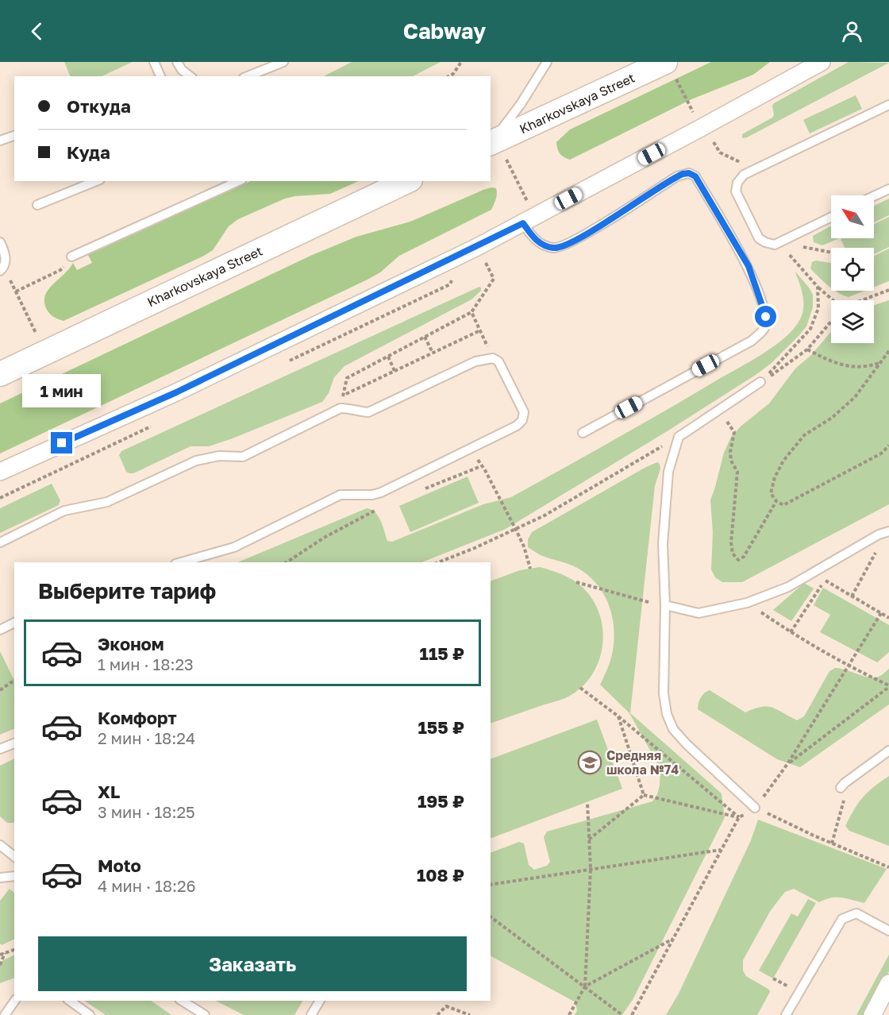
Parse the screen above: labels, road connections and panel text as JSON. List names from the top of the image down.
{
  "streets": {
    "main road": ["Kharkovskaya Street"]
  },
  "places": {
    "school or university": ["Средняя школа №74"]
  },
  "north": "top left",
  "page": {
    "header": "Cabway",
    "banner": ["Откуда", "Куда"],
    "bubble": "1 мин",
    "heading": "Выберите тариф",
    "list": [
      {
        "name": "Эконом",
        "note": "1 мин · 18:23",
        "value": "115 ₽"
      },
      {
        "name": "Комфорт",
        "note": "2 мин · 18:24",
        "value": "155 ₽"
      },
      {
        "name": "XL",
        "note": "3 мин · 18:25",
        "value": "195 ₽"
      },
      {
        "name": "Moto",
        "note": "4 мин · 18:26",
        "value": "108 ₽"
      }
    ],
    "buttons": "Заказать"
  }
}
